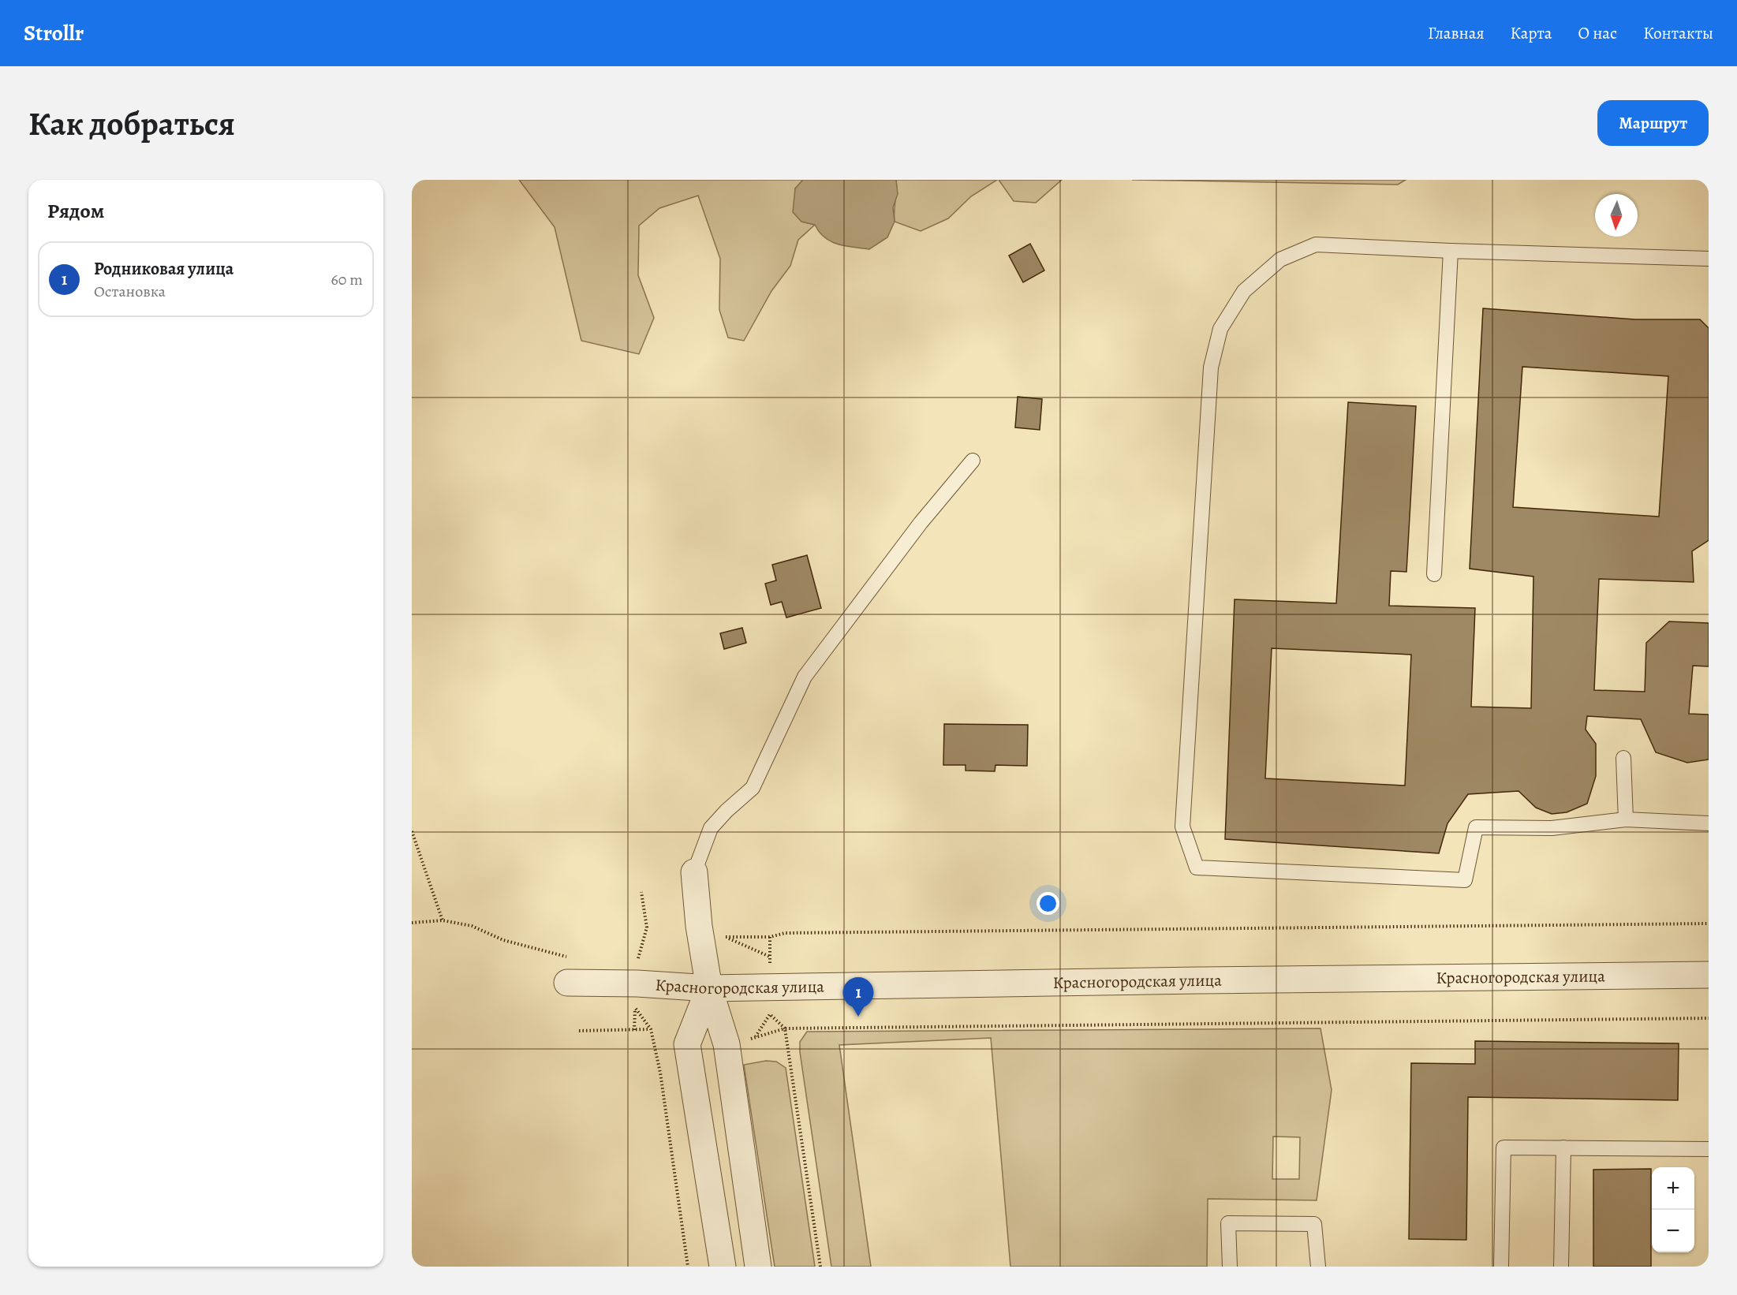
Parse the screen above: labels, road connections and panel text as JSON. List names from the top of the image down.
{
  "streets": {
    "street": ["Красногородская улица"]
  },
  "north": "bottom",
  "page": {
    "header": "Strollr",
    "nav": [
      "Главная",
      "Карта",
      "О нас",
      "Контакты"
    ],
    "buttons": "Маршрут",
    "title": "Как добраться",
    "heading": "Рядом",
    "list": [
      {
        "mark": "1",
        "name": "Родниковая улица",
        "note": "Остановка",
        "value": "60 m"
      }
    ],
    "pins": "1",
    "map_buttons": ["+", "−"]
  }
}
